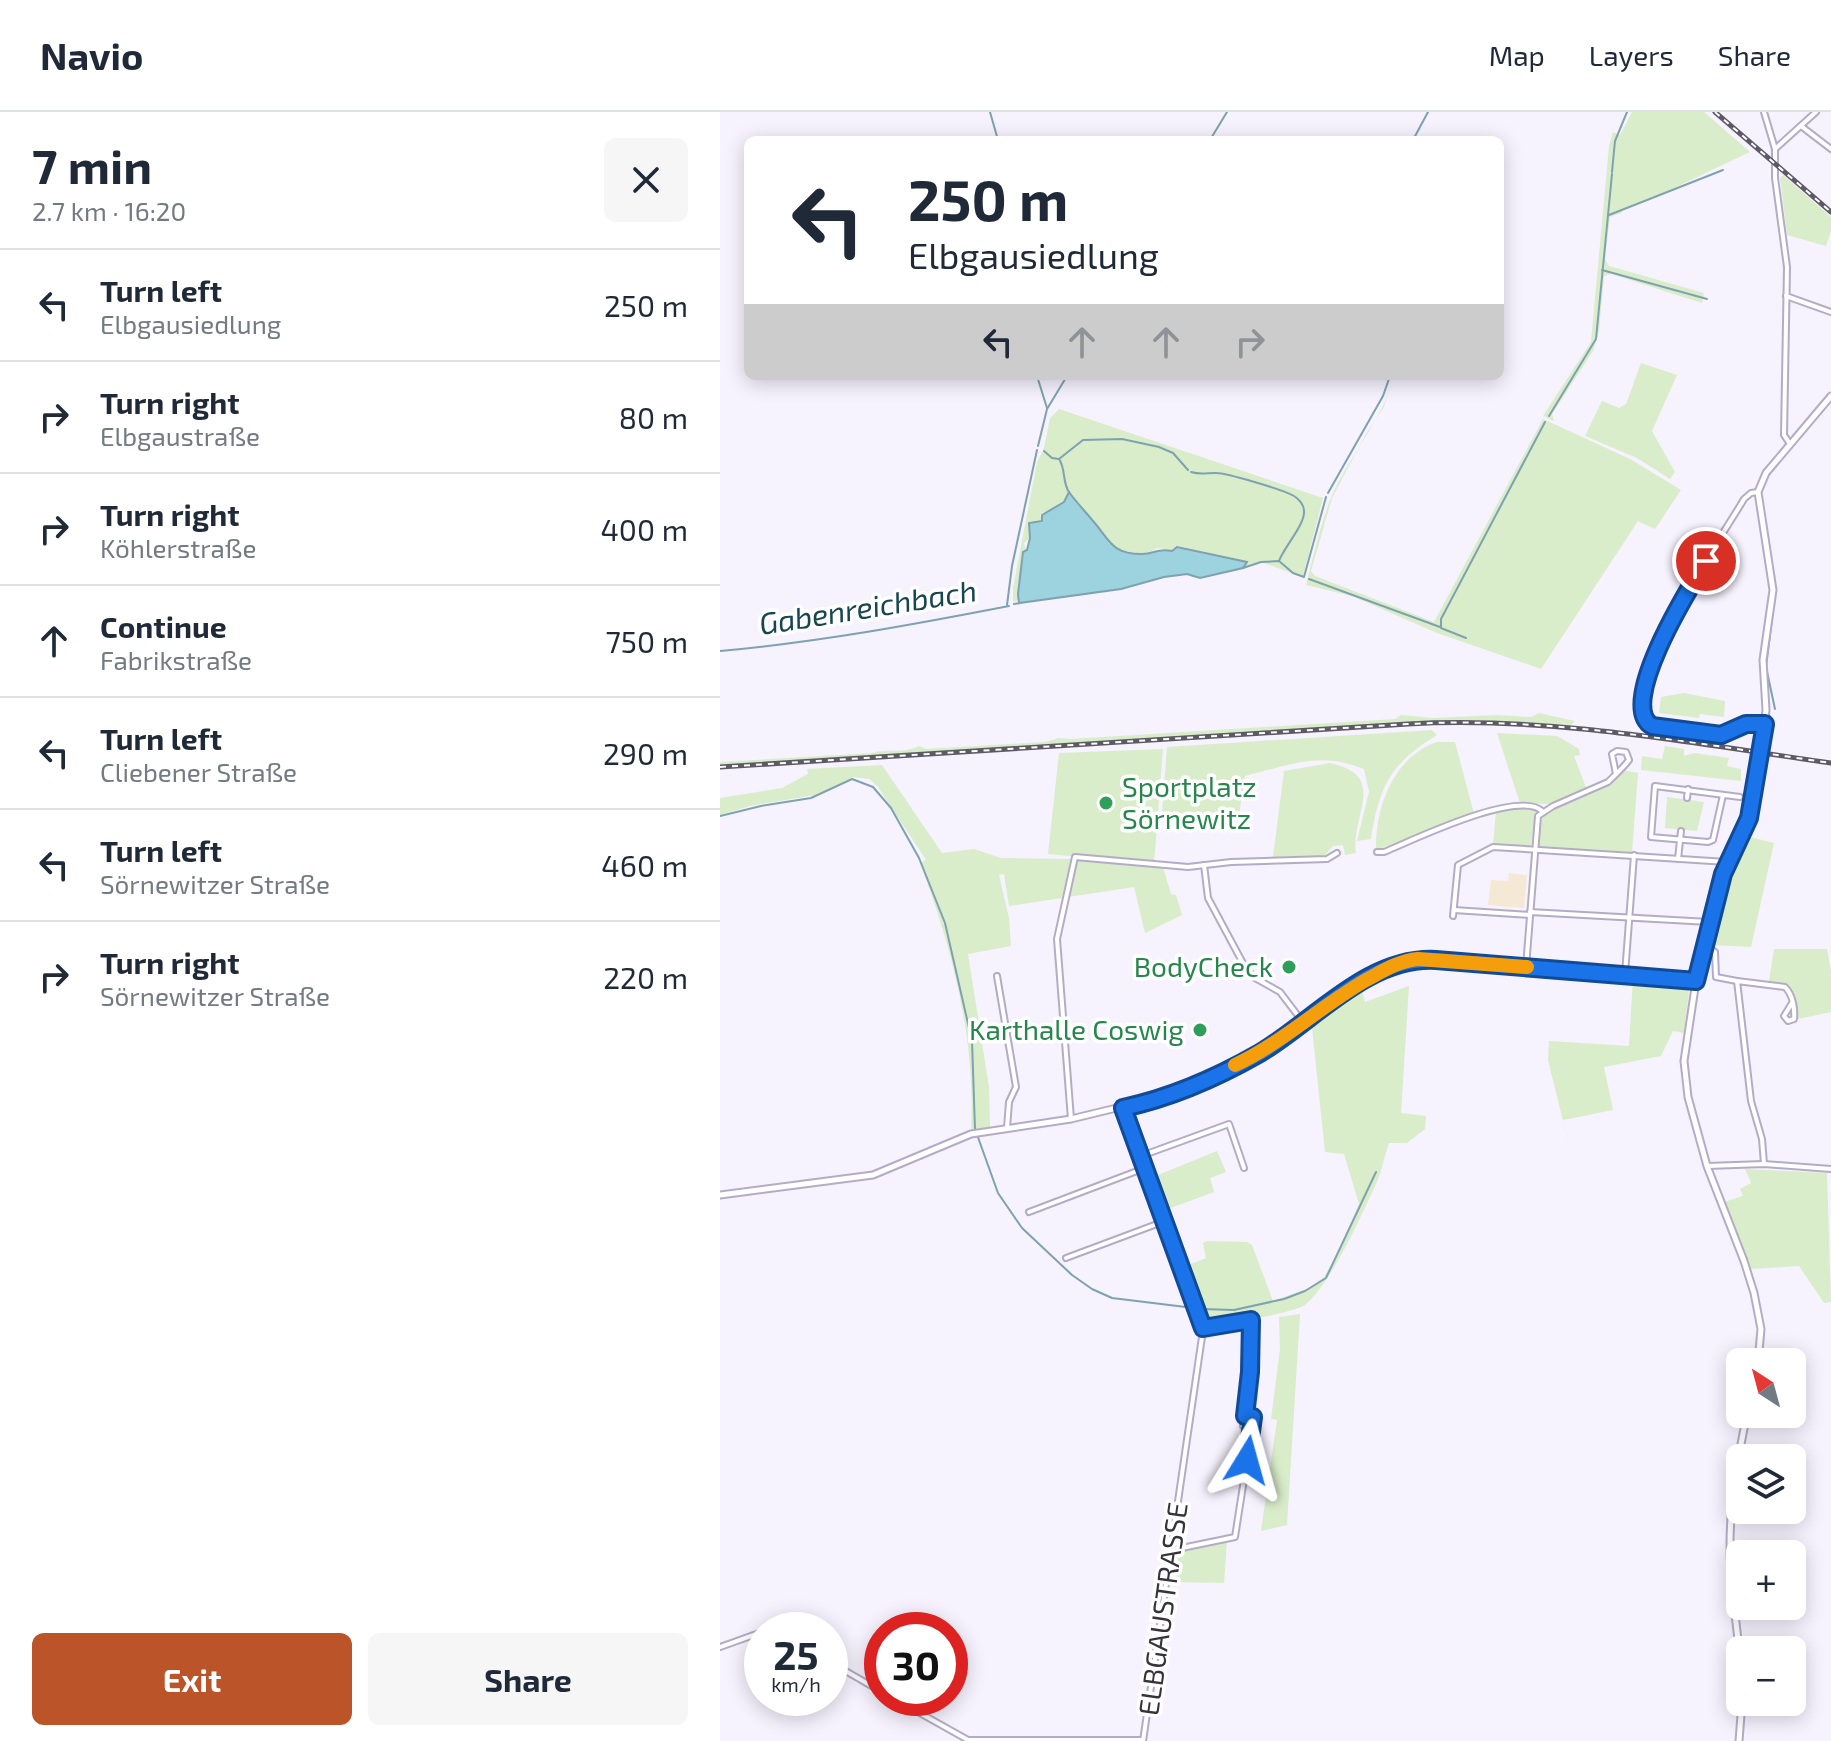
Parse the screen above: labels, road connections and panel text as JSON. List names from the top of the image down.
{
  "streets": {
    "street": ["ELBGAUSTRASSE"]
  },
  "water": ["Gabenreichbach"],
  "places": ["Sportplatz Sörnewitz", "BodyCheck", "Karthalle Coswig"],
  "north": "top left",
  "page": {
    "header": "Navio",
    "nav": ["Map", "Layers", "Share"],
    "heading": ["7 min", "2.7 km · 16:20"],
    "turn": ["250 m", "Elbgausiedlung"],
    "list": [
      {
        "name": "Turn left",
        "note": "Elbgausiedlung",
        "value": "250 m"
      },
      {
        "name": "Turn right",
        "note": "Elbgaustraße",
        "value": "80 m"
      },
      {
        "name": "Turn right",
        "note": "Köhlerstraße",
        "value": "400 m"
      },
      {
        "name": "Continue",
        "note": "Fabrikstraße",
        "value": "750 m"
      },
      {
        "name": "Turn left",
        "note": "Cliebener Straße",
        "value": "290 m"
      },
      {
        "name": "Turn left",
        "note": "Sörnewitzer Straße",
        "value": "460 m"
      },
      {
        "name": "Turn right",
        "note": "Sörnewitzer Straße",
        "value": "220 m"
      }
    ],
    "map_buttons": ["+", "−"],
    "speed": "25 km/h",
    "limit": "30",
    "buttons": ["Exit", "Share"]
  }
}
